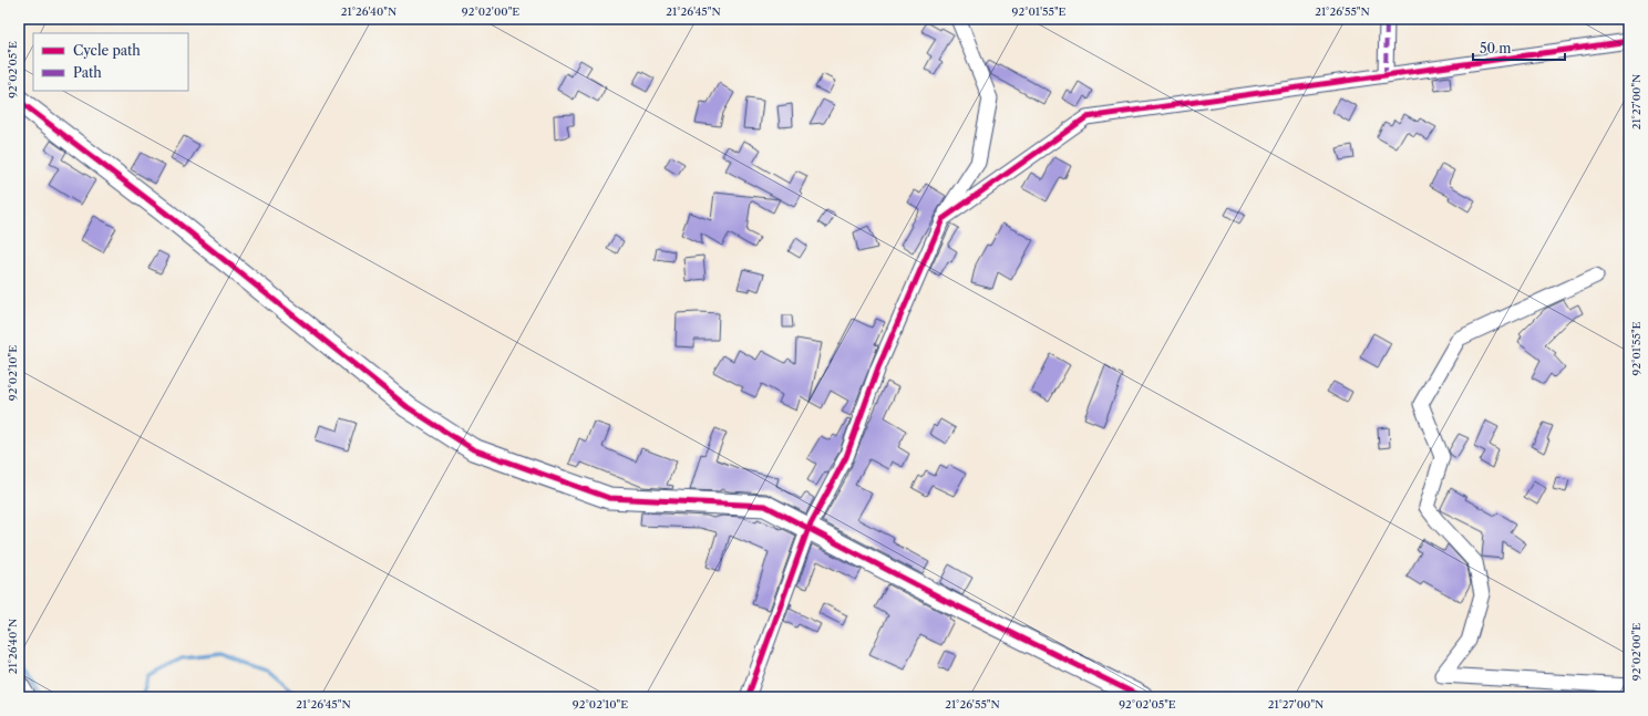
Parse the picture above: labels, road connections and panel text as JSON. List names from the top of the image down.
{
  "legend": ["Cycle path", "Path"],
  "scale_bar": "50 m",
  "coordinates": [
    "21°26'40\"N",
    "92°02'00\"E",
    "21°26'45\"N",
    "92°01'55\"E",
    "21°26'55\"N",
    "92°02'05\"E",
    "21°27'00\"N",
    "92°02'10\"E"
  ]
}
